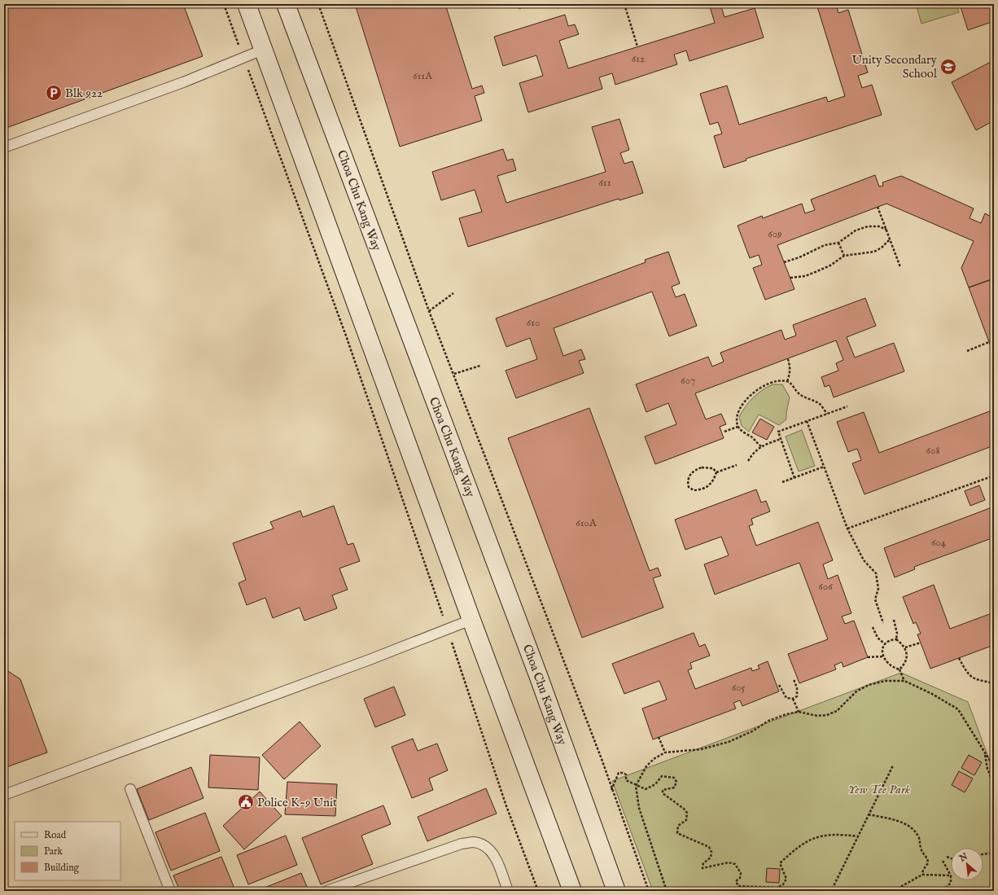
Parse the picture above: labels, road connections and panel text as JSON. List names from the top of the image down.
{
  "streets": {
    "main road": ["Choa Chu Kang Way"]
  },
  "parks": ["Yew Tee Park"],
  "places": {
    "school or university": ["Unity Secondary School"],
    "parking": ["Blk 922"],
    "public building": ["Police K-9 Unit"]
  },
  "house_numbers": [
    "612",
    "611A",
    "611",
    "609",
    "610",
    "607",
    "608",
    "610A",
    "604",
    "606",
    "605"
  ],
  "legend": ["Road", "Park", "Building"],
  "north": "top left"
}
